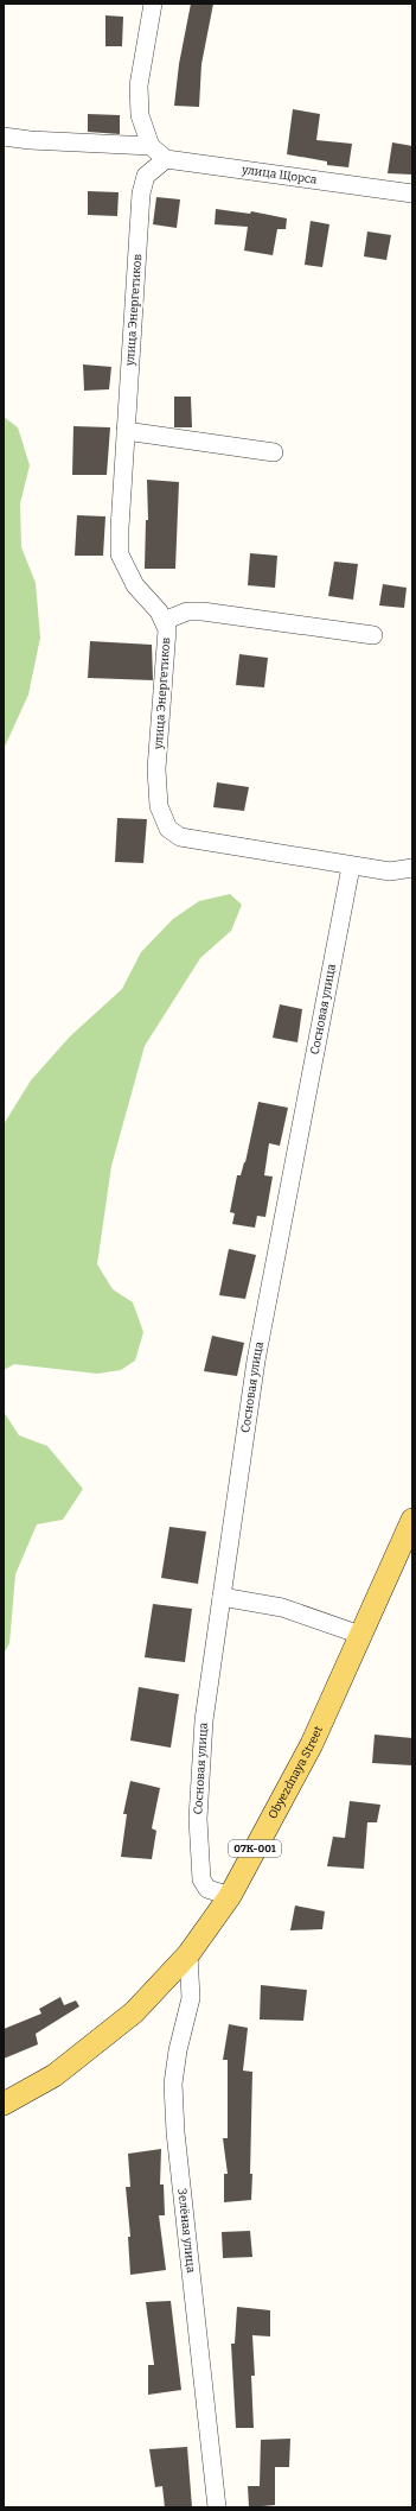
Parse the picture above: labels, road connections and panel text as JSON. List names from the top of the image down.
{
  "streets": {
    "main road": ["Obyezdnaya Street", "07К-001"],
    "street": [
      "улица Щорса",
      "улица Энергетиков",
      "Сосновая улица",
      "Зелёная улица"
    ]
  },
  "crossings": [
    ["улица Щорса", "улица Энергетиков"],
    ["улица Энергетиков", "Сосновая улица"],
    ["Сосновая улица", "Obyezdnaya Street"],
    ["Obyezdnaya Street", "Зелёная улица"]
  ]
}
